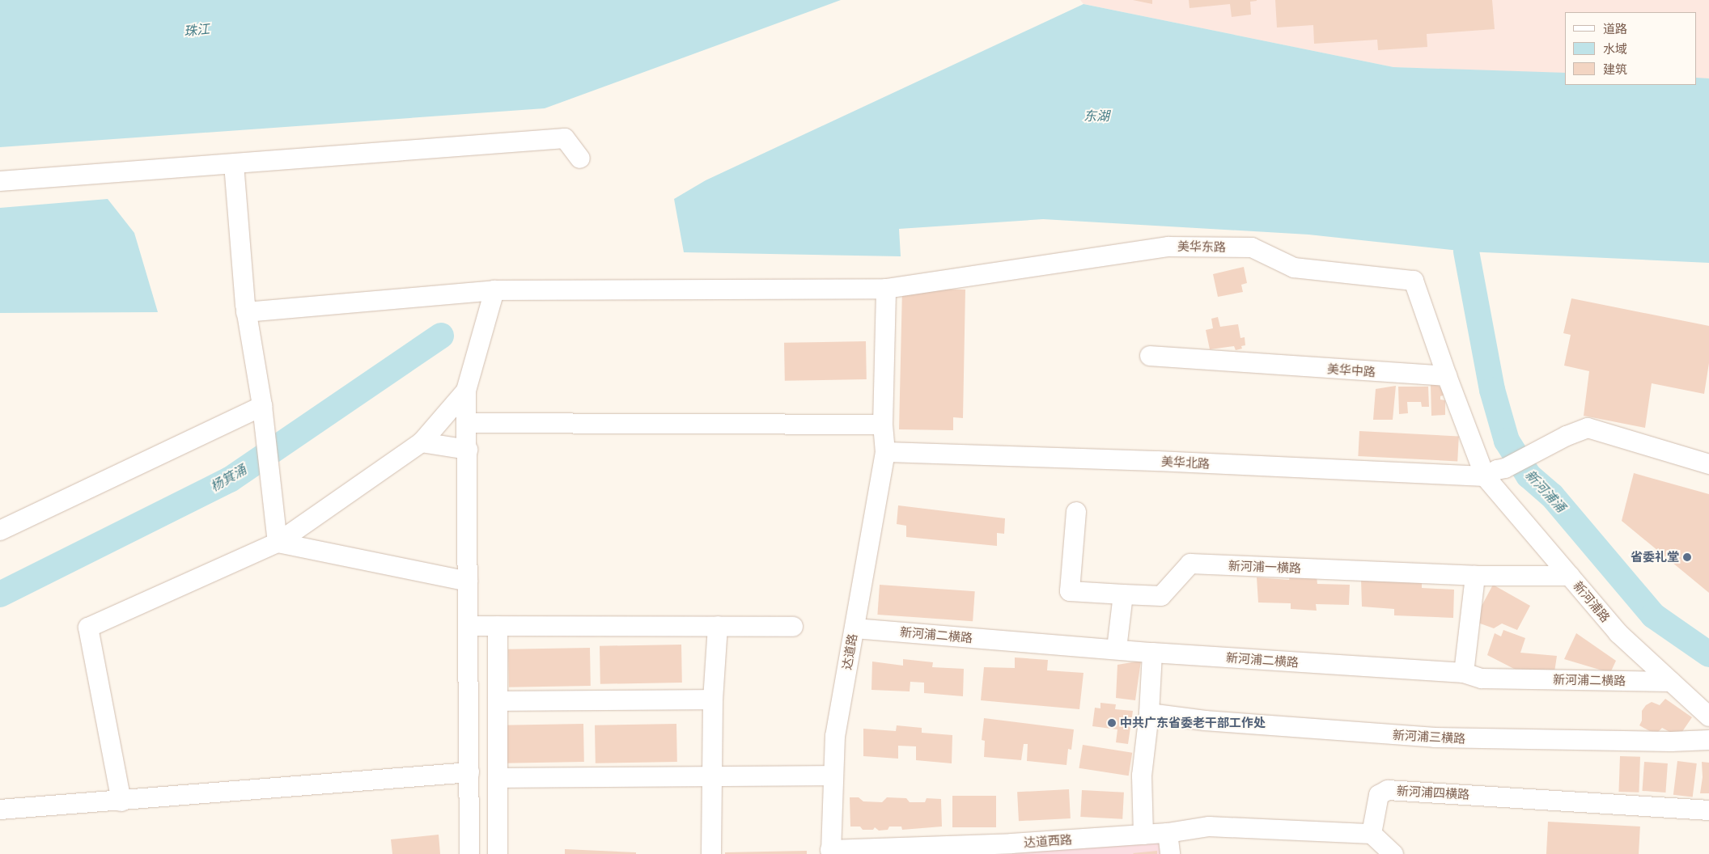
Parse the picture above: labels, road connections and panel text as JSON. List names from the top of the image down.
{
  "streets": {
    "street": [
      "美华东路",
      "美华中路",
      "美华北路",
      "新河浦一横路",
      "新河浦路",
      "新河浦二横路",
      "达道路",
      "新河浦三横路",
      "新河浦四横路",
      "达道西路"
    ]
  },
  "crossings": [
    ["美华东路", "美华中路"],
    ["美华东路", "达道路"],
    ["美华北路", "新河浦路"],
    ["美华北路", "达道路"],
    ["新河浦路", "新河浦二横路"],
    ["新河浦二横路", "达道路"],
    ["达道路", "达道西路"]
  ],
  "water": [
    "珠江",
    "东湖",
    "杨箕涌",
    "新河浦涌"
  ],
  "places": ["省委礼堂", "中共广东省委老干部工作处"],
  "legend": ["道路", "水域", "建筑"]
}
